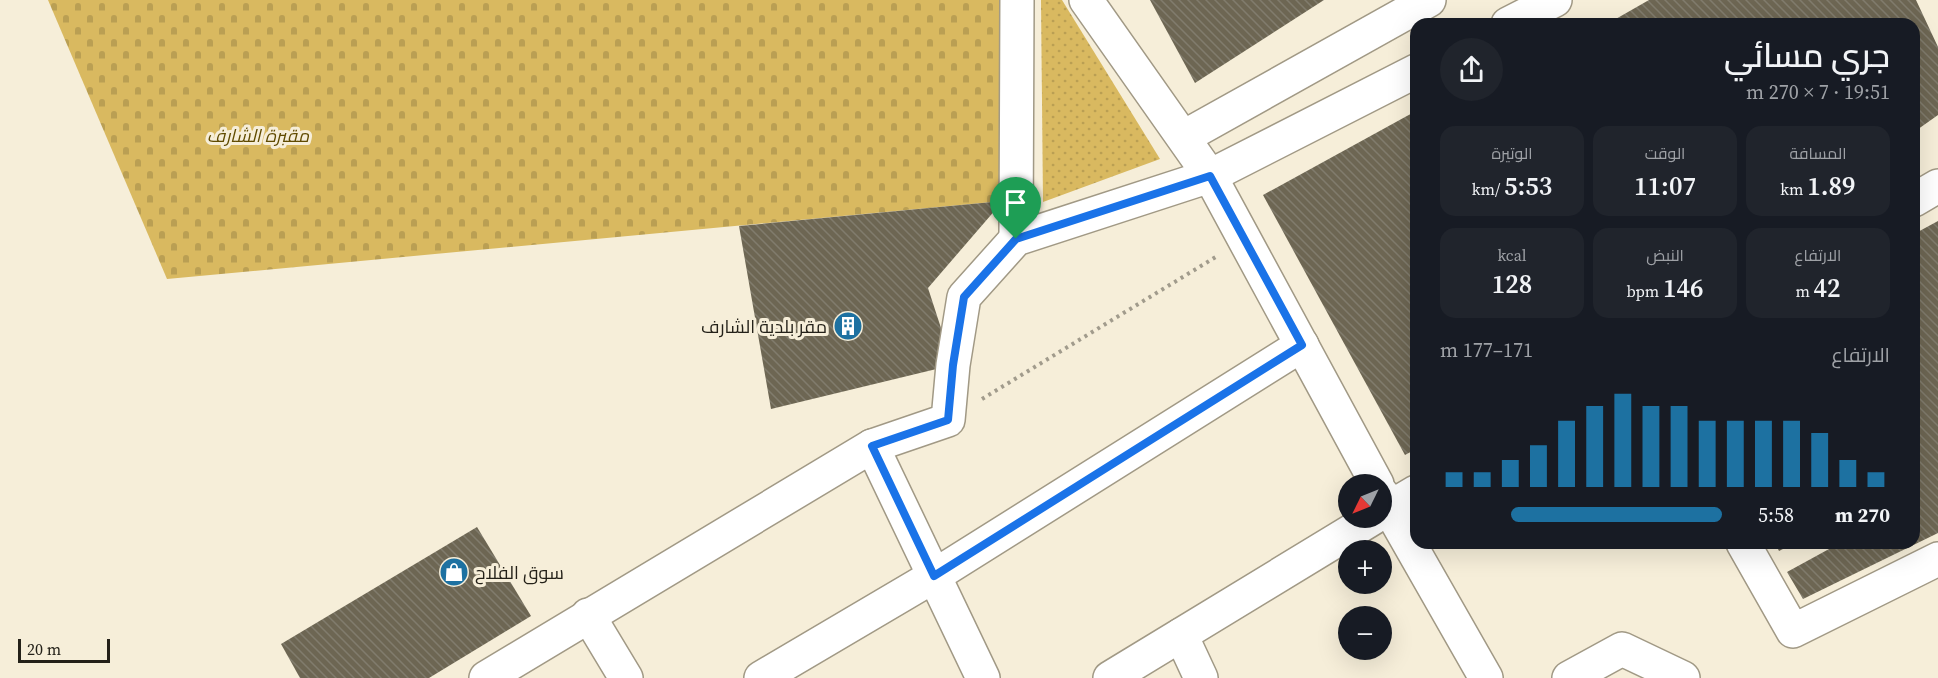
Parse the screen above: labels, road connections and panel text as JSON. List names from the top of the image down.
{
  "parks": ["مقبرة الشارف"],
  "places": {
    "building": ["مقر بلدية الشارف"],
    "shop": ["سوق الفلاح"]
  },
  "scale_bar": "20 m",
  "north": "bottom left",
  "page": {
    "heading": ["جري مسائي", "19:51 · 7 × 270 m"],
    "stats": [
      ["المسافة", "1.89 km"],
      ["الوقت", "11:07"],
      ["الوتيرة", "5:53 /km"],
      ["الارتفاع", "42 m"],
      ["النبض", "146 bpm"],
      ["kcal", "128"]
    ],
    "chart": ["الارتفاع", "171–177 m"],
    "map_buttons": ["+", "−"],
    "list": [
      {
        "name": "270 m",
        "note": "5:58"
      }
    ],
    "scale": "20 m"
  }
}
